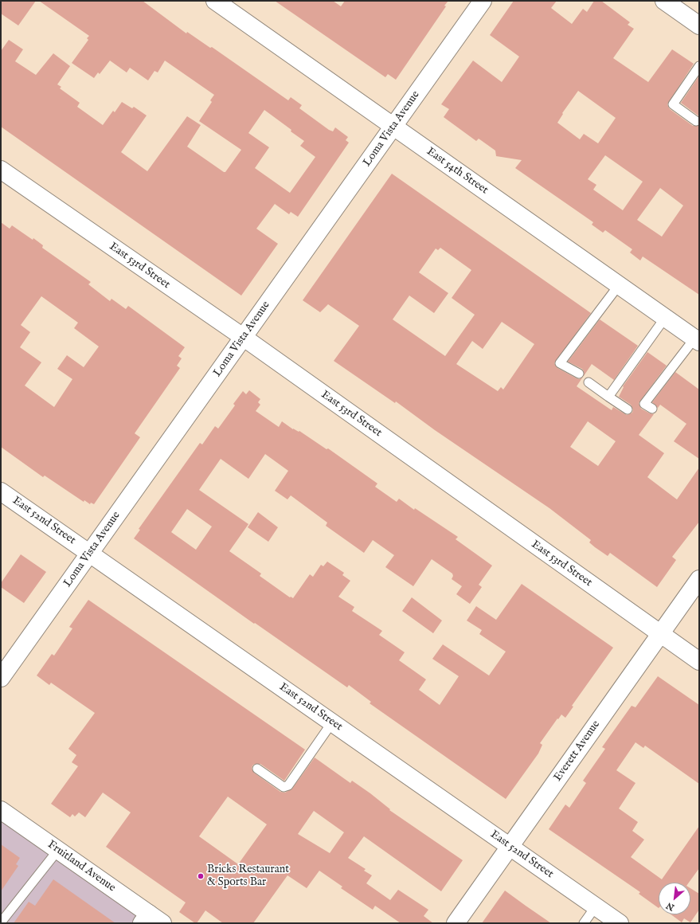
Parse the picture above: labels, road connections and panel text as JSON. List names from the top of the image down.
{
  "streets": {
    "street": [
      "Loma Vista Avenue",
      "East 54th Street",
      "East 53rd Street",
      "East 52nd Street",
      "Everett Avenue",
      "Fruitland Avenue"
    ]
  },
  "crossings": [
    ["Loma Vista Avenue", "East 54th Street"],
    ["Loma Vista Avenue", "East 53rd Street"],
    ["Loma Vista Avenue", "East 52nd Street"],
    ["East 53rd Street", "Everett Avenue"],
    ["East 52nd Street", "Everett Avenue"]
  ],
  "places": ["Bricks Restaurant & Sports Bar"],
  "north": "bottom left"
}
